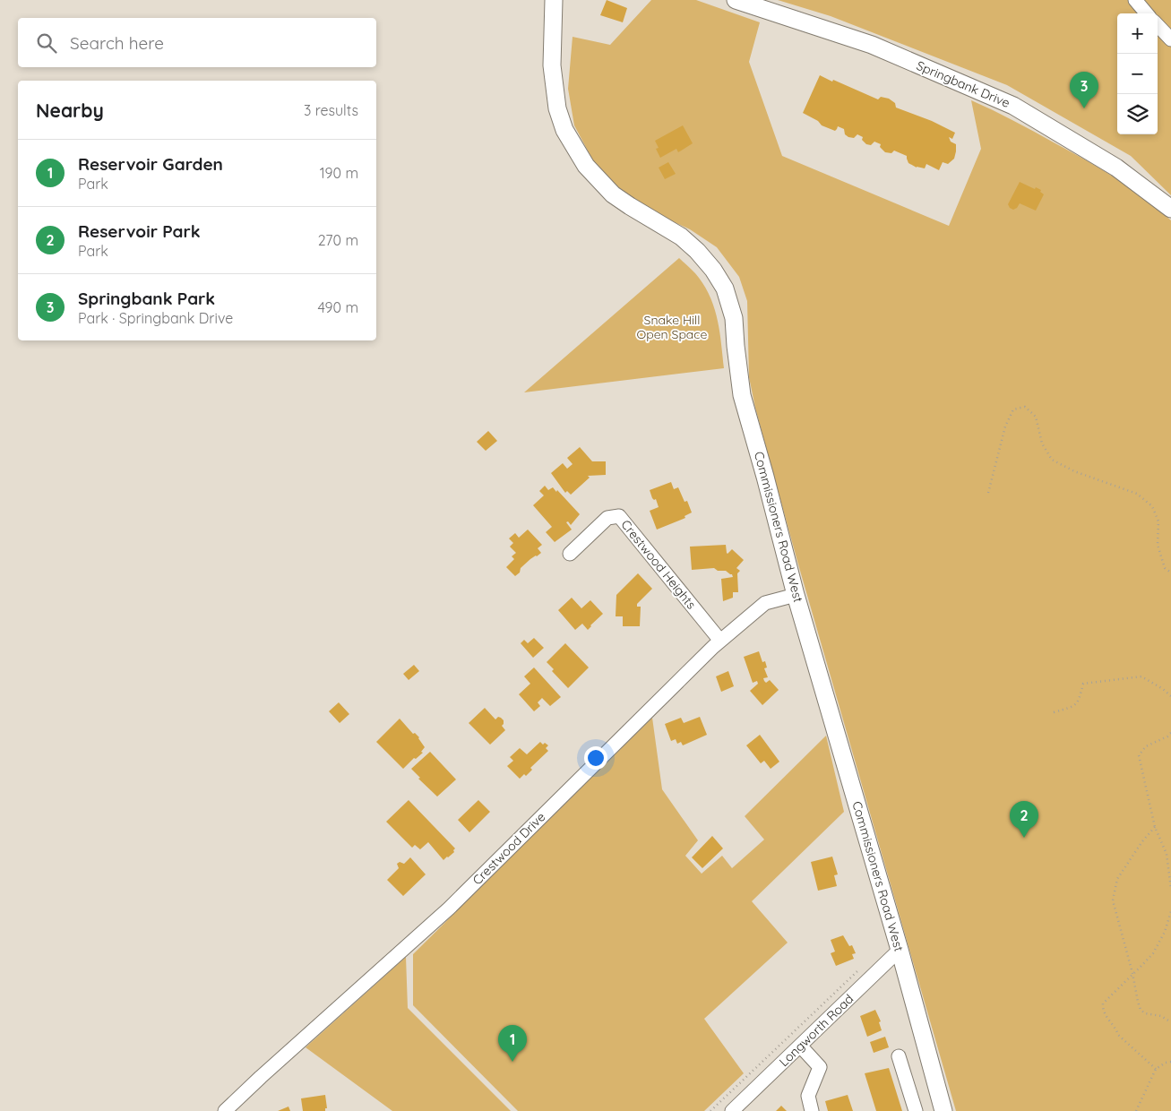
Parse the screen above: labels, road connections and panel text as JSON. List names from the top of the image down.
{
  "streets": {
    "main road": ["Springbank Drive", "Commissioners Road West"],
    "street": ["Crestwood Heights", "Crestwood Drive", "Longworth Road"]
  },
  "crossings": [
    ["Commissioners Road West", "Crestwood Drive"],
    ["Commissioners Road West", "Longworth Road"],
    ["Crestwood Heights", "Crestwood Drive"]
  ],
  "parks": ["Snake Hill Open Space"],
  "page": {
    "map_buttons": ["+", "−"],
    "search": "Search here",
    "pins": ["3", "2", "1"],
    "heading": ["Nearby", "3 results"],
    "list": [
      {
        "mark": "1",
        "name": "Reservoir Garden",
        "note": "Park",
        "value": "190 m"
      },
      {
        "mark": "2",
        "name": "Reservoir Park",
        "note": "Park",
        "value": "270 m"
      },
      {
        "mark": "3",
        "name": "Springbank Park",
        "note": "Park · Springbank Drive",
        "value": "490 m"
      }
    ]
  }
}
